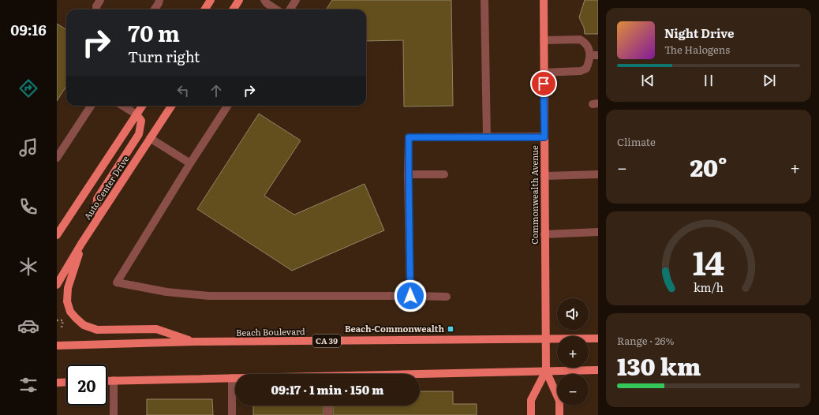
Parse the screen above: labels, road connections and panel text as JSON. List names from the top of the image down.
{
  "streets": {
    "main road": [
      "Auto Center Drive",
      "Commonwealth Avenue",
      "Beach Boulevard",
      "CA 39"
    ]
  },
  "crossings": [
    ["Commonwealth Avenue", "Beach Boulevard"]
  ],
  "places": {
    "transit": ["Beach-Commonwealth"]
  },
  "page": {
    "tabs": "09:16",
    "turn": ["70 m", "Turn right"],
    "song": ["Night Drive", "The Halogens"],
    "tile": [
      "Climate",
      ["Range · 26%", "130 km"]
    ],
    "heat": ["−", "20°", "+"],
    "map_buttons": ["+", "−"],
    "limit": "20",
    "trip": "09:17 · 1 min · 150 m",
    "gauge": ["14", "km/h"]
  }
}
